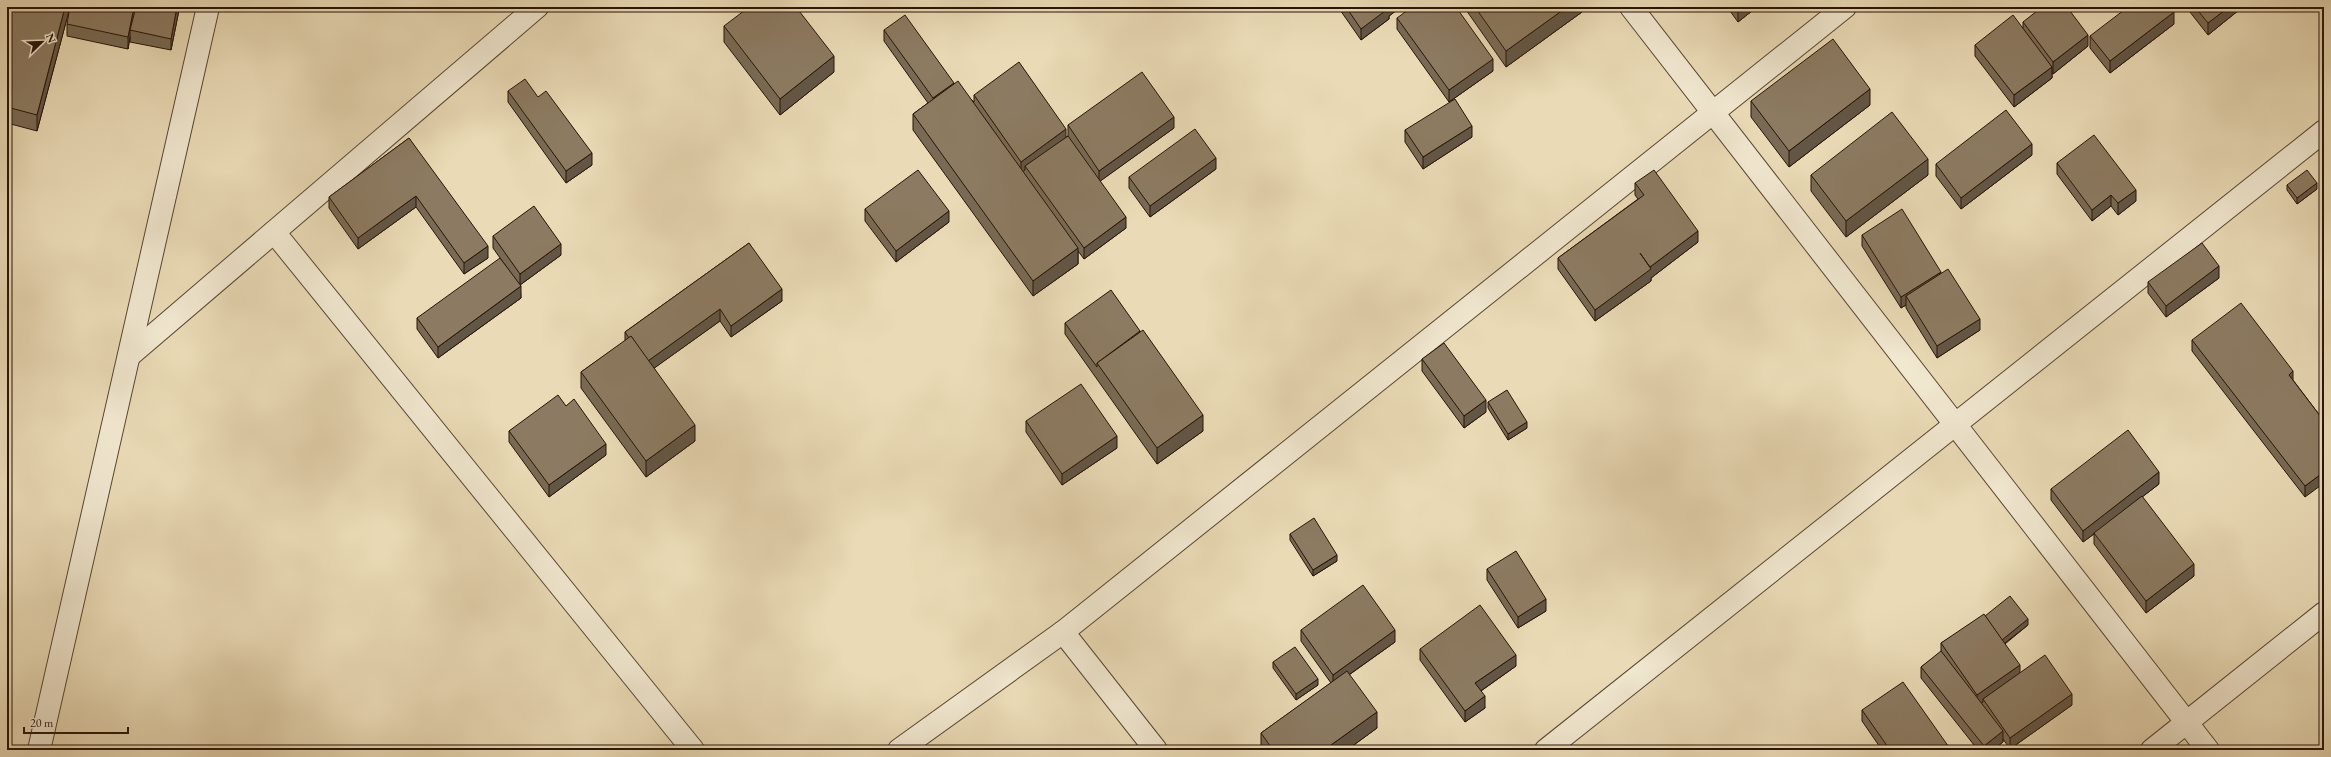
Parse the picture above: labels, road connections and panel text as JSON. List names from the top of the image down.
{
  "scale_bar": "20 m",
  "north": "top right"
}
